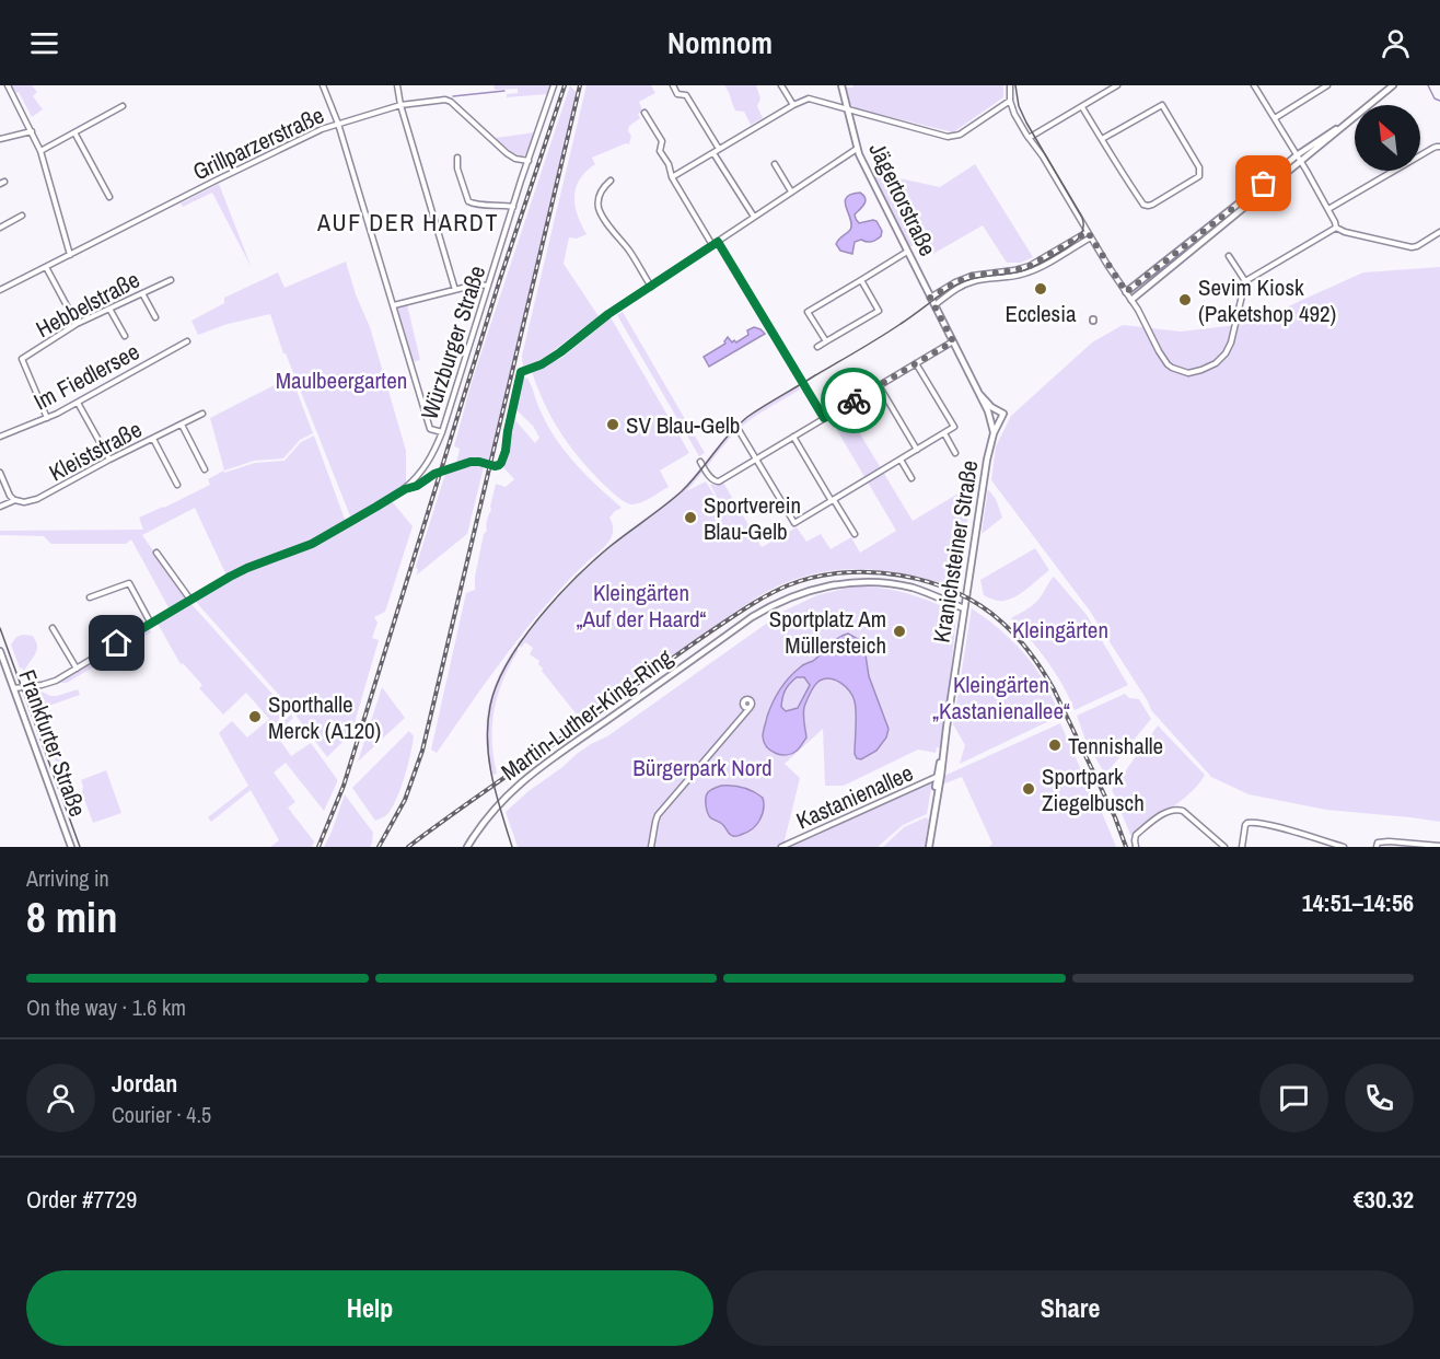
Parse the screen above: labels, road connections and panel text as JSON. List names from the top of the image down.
{
  "streets": {
    "main road": [
      "Jägertorstraße",
      "Kranichsteiner Straße",
      "Martin-Luther-King-Ring",
      "Frankfurter Straße"
    ],
    "street": [
      "Grillparzerstraße",
      "Hebbelstraße",
      "Würzburger Straße",
      "Im Fiedlersee",
      "Kleiststraße",
      "Kastanienallee"
    ]
  },
  "crossings": [
    ["Grillparzerstraße", "Würzburger Straße"],
    ["Jägertorstraße", "Kranichsteiner Straße"],
    ["Hebbelstraße", "Im Fiedlersee"],
    ["Kranichsteiner Straße", "Martin-Luther-King-Ring"],
    ["Kranichsteiner Straße", "Kastanienallee"]
  ],
  "districts": ["AUF DER HARDT"],
  "parks": [
    "Maulbeergarten",
    "Kleingärten „Auf der Haard“",
    "Kleingärten",
    "Kleingärten „Kastanienallee“",
    "Bürgerpark Nord"
  ],
  "places": [
    "Ecclesia",
    "Sevim Kiosk (Paketshop 492)",
    "SV Blau-Gelb",
    "Sportverein Blau-Gelb",
    "Sportplatz Am Müllersteich",
    "Sporthalle Merck (A120)",
    "Tennishalle",
    "Sportpark Ziegelbusch"
  ],
  "north": "top left",
  "page": {
    "header": "Nomnom",
    "heading": ["8 min", "Arriving in", "14:51–14:56"],
    "panel": [
      "Jordan",
      "Courier · 4.5",
      "Order #7729",
      "€30.32"
    ],
    "bar": "On the way · 1.6 km",
    "buttons": ["Help", "Share"]
  }
}
